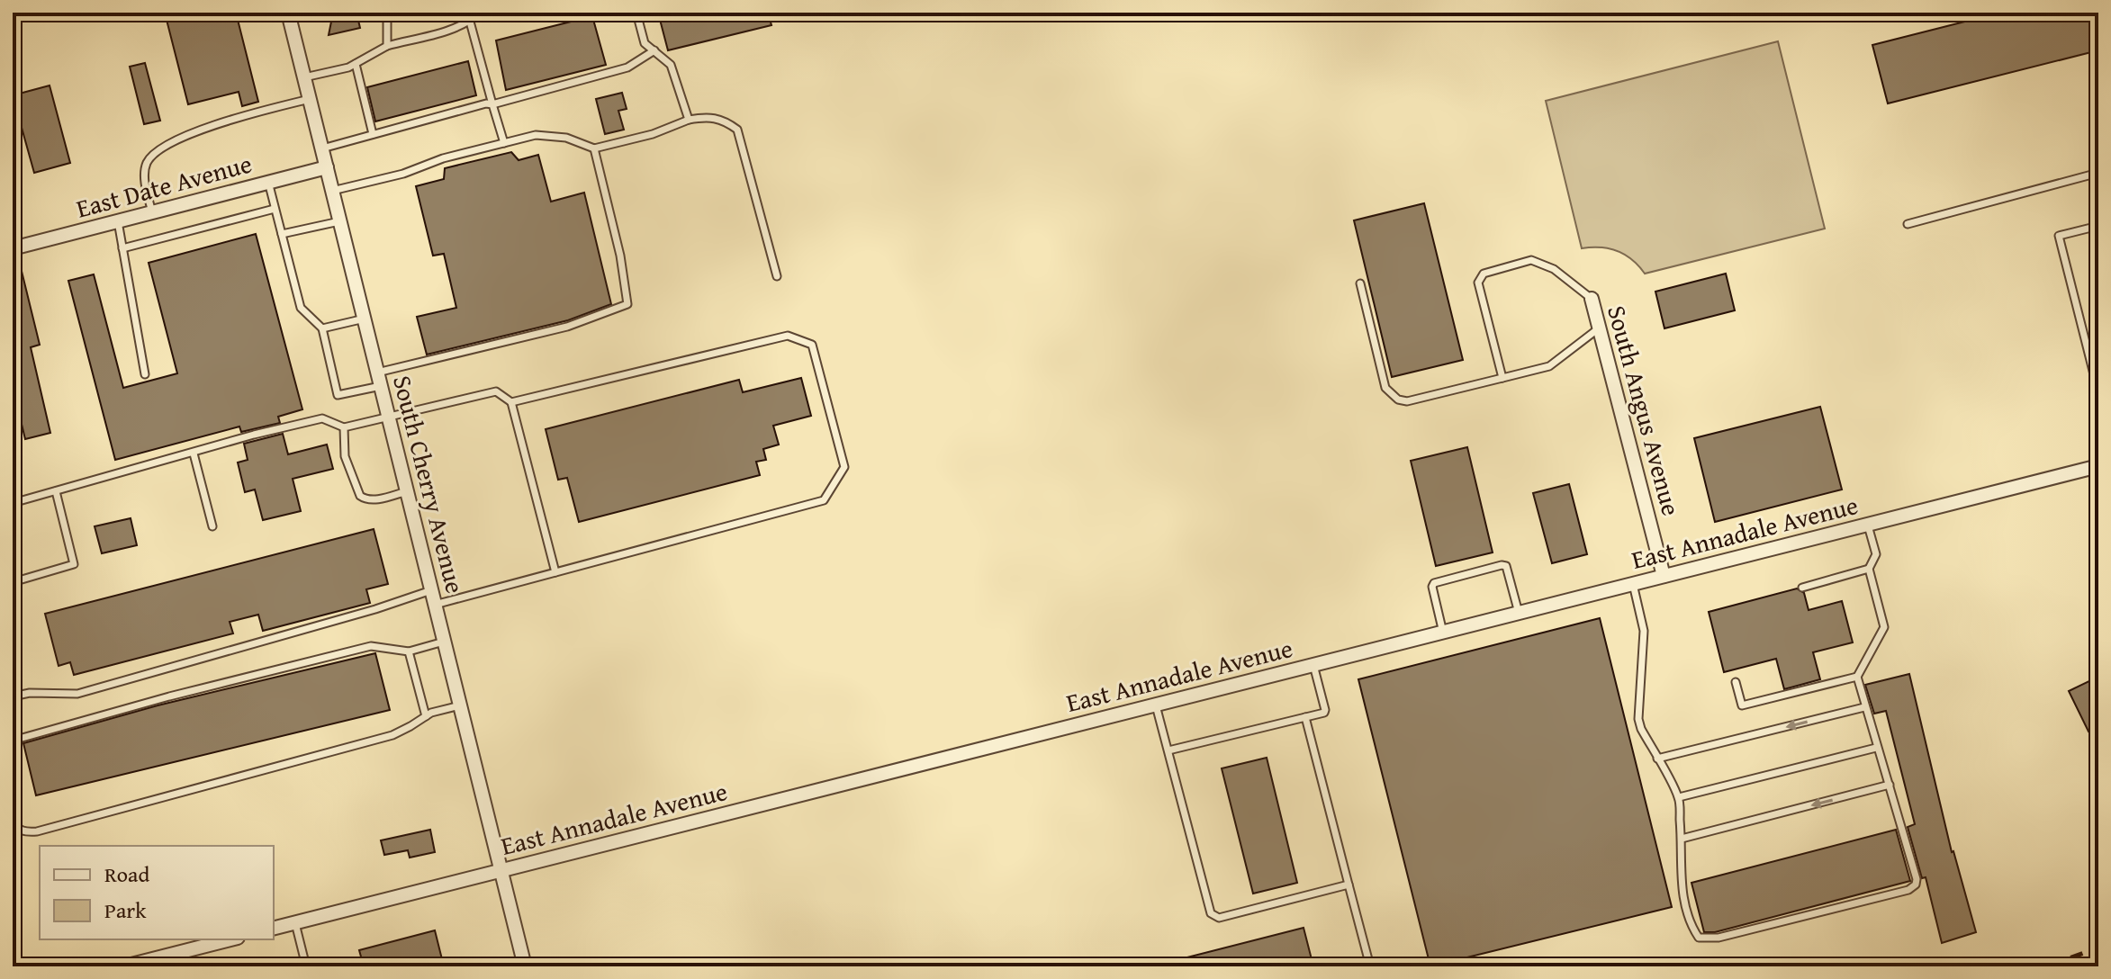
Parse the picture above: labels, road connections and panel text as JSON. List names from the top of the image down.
{
  "streets": {
    "street": [
      "East Date Avenue",
      "South Angus Avenue",
      "South Cherry Avenue",
      "East Annadale Avenue"
    ]
  },
  "crossings": [
    ["East Date Avenue", "South Cherry Avenue"],
    ["South Angus Avenue", "East Annadale Avenue"],
    ["South Cherry Avenue", "East Annadale Avenue"]
  ],
  "legend": ["Road", "Park"]
}
